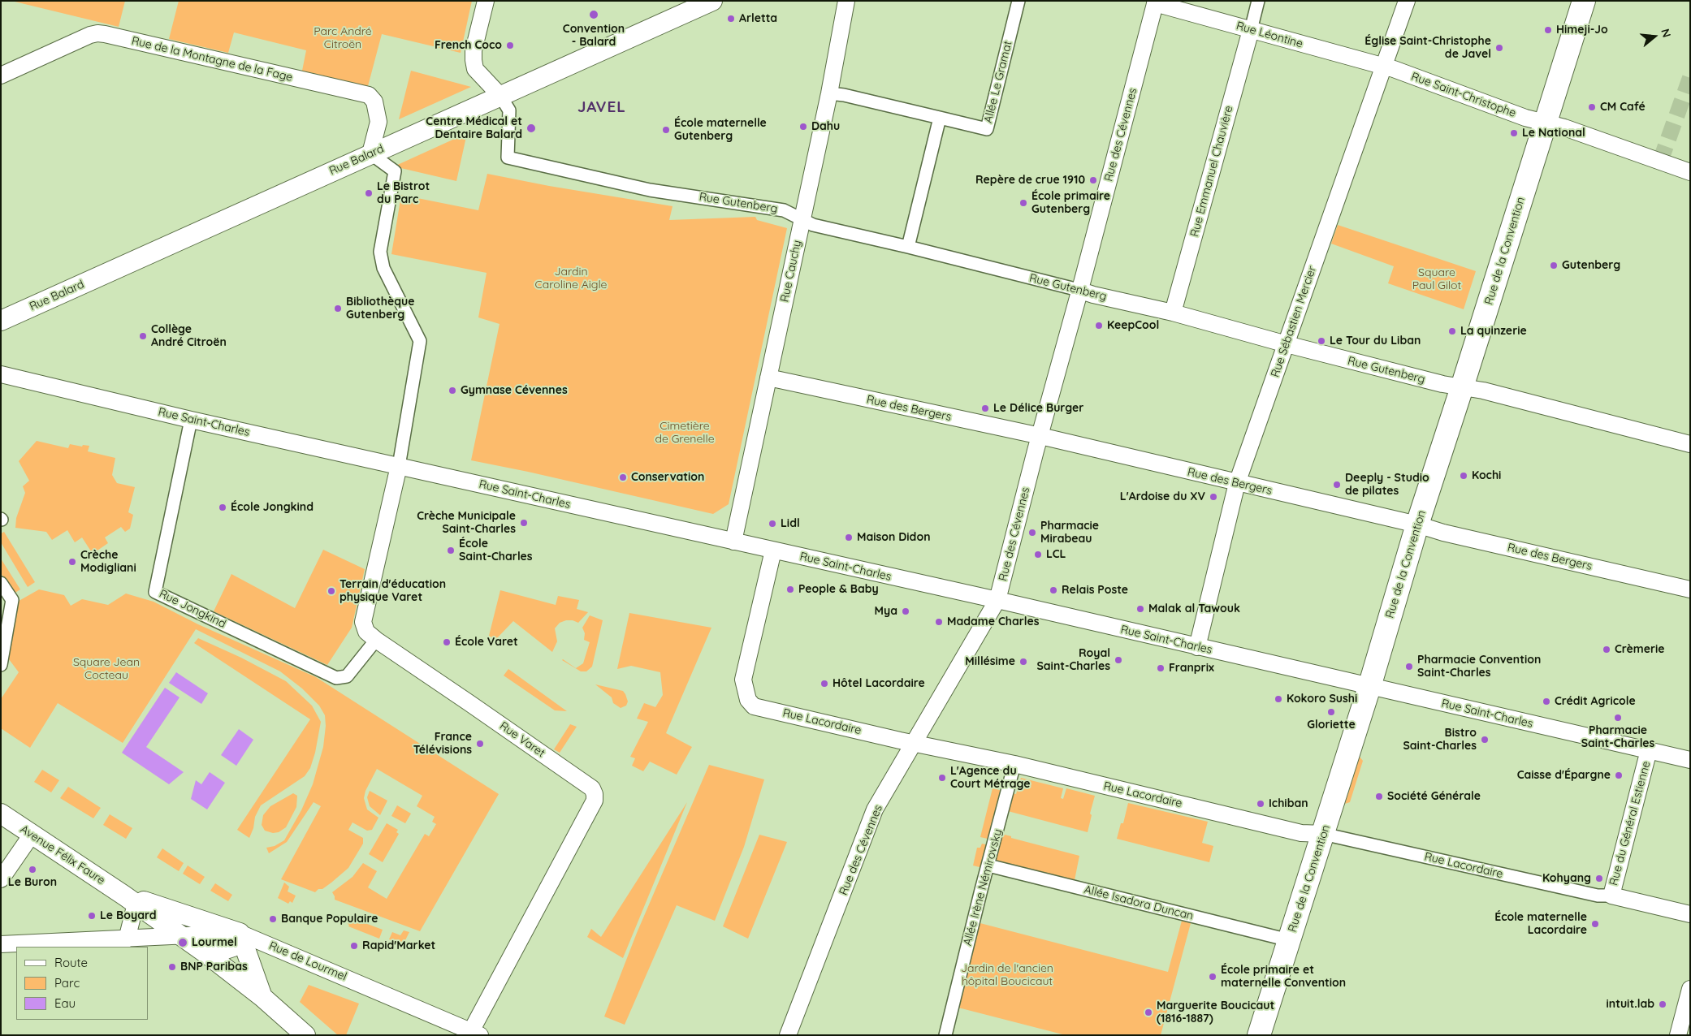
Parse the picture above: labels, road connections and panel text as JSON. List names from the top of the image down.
{
  "streets": {
    "main road": ["Rue de la Convention"],
    "street": [
      "Rue Léontine",
      "Rue de la Montagne de la Fage",
      "Allée Le Gramat",
      "Rue Saint-Christophe",
      "Rue des Cévennes",
      "Rue Balard",
      "Rue Emmanuel Chauvière",
      "Rue Gutenberg",
      "Rue Cauchy",
      "Rue Sébastien Mercier",
      "Rue des Bergers",
      "Rue Saint-Charles",
      "Rue Jongkind",
      "Rue Lacordaire",
      "Rue Varet",
      "Rue du Général Estienne",
      "Avenue Félix Faure",
      "Allée Irène Némirovsky",
      "Allée Isadora Duncan",
      "Rue de Lourmel"
    ]
  },
  "crossings": [
    ["Rue Léontine", "Rue Saint-Christophe"],
    ["Rue Léontine", "Rue des Cévennes"],
    ["Rue Léontine", "Rue Emmanuel Chauvière"],
    ["Rue Léontine", "Rue Sébastien Mercier"],
    ["Rue de la Montagne de la Fage", "Rue Balard"],
    ["Rue Saint-Christophe", "Rue de la Convention"],
    ["Rue Saint-Christophe", "Rue Sébastien Mercier"],
    ["Rue des Cévennes", "Rue Gutenberg"],
    ["Rue des Cévennes", "Rue des Bergers"],
    ["Rue des Cévennes", "Rue Saint-Charles"],
    ["Rue des Cévennes", "Rue Lacordaire"],
    ["Rue Balard", "Rue Gutenberg"],
    ["Rue Emmanuel Chauvière", "Rue Gutenberg"],
    ["Rue Gutenberg", "Rue de la Convention"],
    ["Rue Gutenberg", "Rue Cauchy"],
    ["Rue Gutenberg", "Rue Sébastien Mercier"],
    ["Rue de la Convention", "Rue des Bergers"],
    ["Rue de la Convention", "Rue Saint-Charles"],
    ["Rue de la Convention", "Rue Lacordaire"],
    ["Rue de la Convention", "Allée Isadora Duncan"],
    ["Rue Cauchy", "Rue des Bergers"],
    ["Rue Cauchy", "Rue Saint-Charles"],
    ["Rue Sébastien Mercier", "Rue des Bergers"],
    ["Rue Sébastien Mercier", "Rue Saint-Charles"],
    ["Rue Saint-Charles", "Rue Jongkind"],
    ["Rue Saint-Charles", "Rue Lacordaire"],
    ["Rue Saint-Charles", "Rue Varet"],
    ["Rue Saint-Charles", "Rue du Général Estienne"],
    ["Rue Jongkind", "Rue Varet"],
    ["Rue Lacordaire", "Rue du Général Estienne"],
    ["Rue Lacordaire", "Allée Irène Némirovsky"],
    ["Rue Varet", "Rue de Lourmel"],
    ["Avenue Félix Faure", "Rue de Lourmel"],
    ["Allée Irène Némirovsky", "Allée Isadora Duncan"]
  ],
  "districts": ["JAVEL"],
  "parks": [
    "Parc André Citroën",
    "Jardin Caroline Aigle",
    "Square Paul Gilot",
    "Cimetière de Grenelle",
    "Square Jean Cocteau",
    "Jardin de l'ancien hôpital Boucicaut"
  ],
  "places": [
    "Convention - Balard",
    "Arletta",
    "Himeji-Jo",
    "French Coco",
    "Église Saint-Christophe de Javel",
    "CM Café",
    "Dahu",
    "Centre Médical et Dentaire Balard",
    "École maternelle Gutenberg",
    "Le National",
    "Repère de crue 1910",
    "Le Bistrot du Parc",
    "École primaire Gutenberg",
    "Gutenberg",
    "Bibliothèque Gutenberg",
    "KeepCool",
    "La quinzerie",
    "Collège André Citroën",
    "Le Tour du Liban",
    "Gymnase Cévennes",
    "Le Délice Burger",
    "Kochi",
    "Conservation",
    "Deeply - Studio de pilates",
    "L'Ardoise du XV",
    "École Jongkind",
    "Crèche Municipale Saint-Charles",
    "Lidl",
    "Pharmacie Mirabeau",
    "Maison Didon",
    "École Saint-Charles",
    "LCL",
    "Crèche Modigliani",
    "People & Baby",
    "Relais Poste",
    "Terrain d'éducation physique Varet",
    "Malak al Tawouk",
    "Mya",
    "Madame Charles",
    "École Varet",
    "Crèmerie",
    "Royal Saint-Charles",
    "Millésime",
    "Pharmacie Convention Saint-Charles",
    "Franprix",
    "Hôtel Lacordaire",
    "Kokoro Sushi",
    "Crédit Agricole",
    "Gloriette",
    "Pharmacie Saint-Charles",
    "Bistro Saint-Charles",
    "France Télévisions",
    "Caisse d'Épargne",
    "L'Agence du Court Métrage",
    "Société Générale",
    "Ichiban",
    "Le Buron",
    "Kohyang",
    "Le Boyard",
    "Banque Populaire",
    "École maternelle Lacordaire",
    "Lourmel",
    "Rapid'Market",
    "BNP Paribas",
    "École primaire et maternelle Convention",
    "intuit.lab",
    "Marguerite Boucicaut (1816-1887)"
  ],
  "legend": ["Route", "Parc", "Eau"],
  "north": "right"
}
